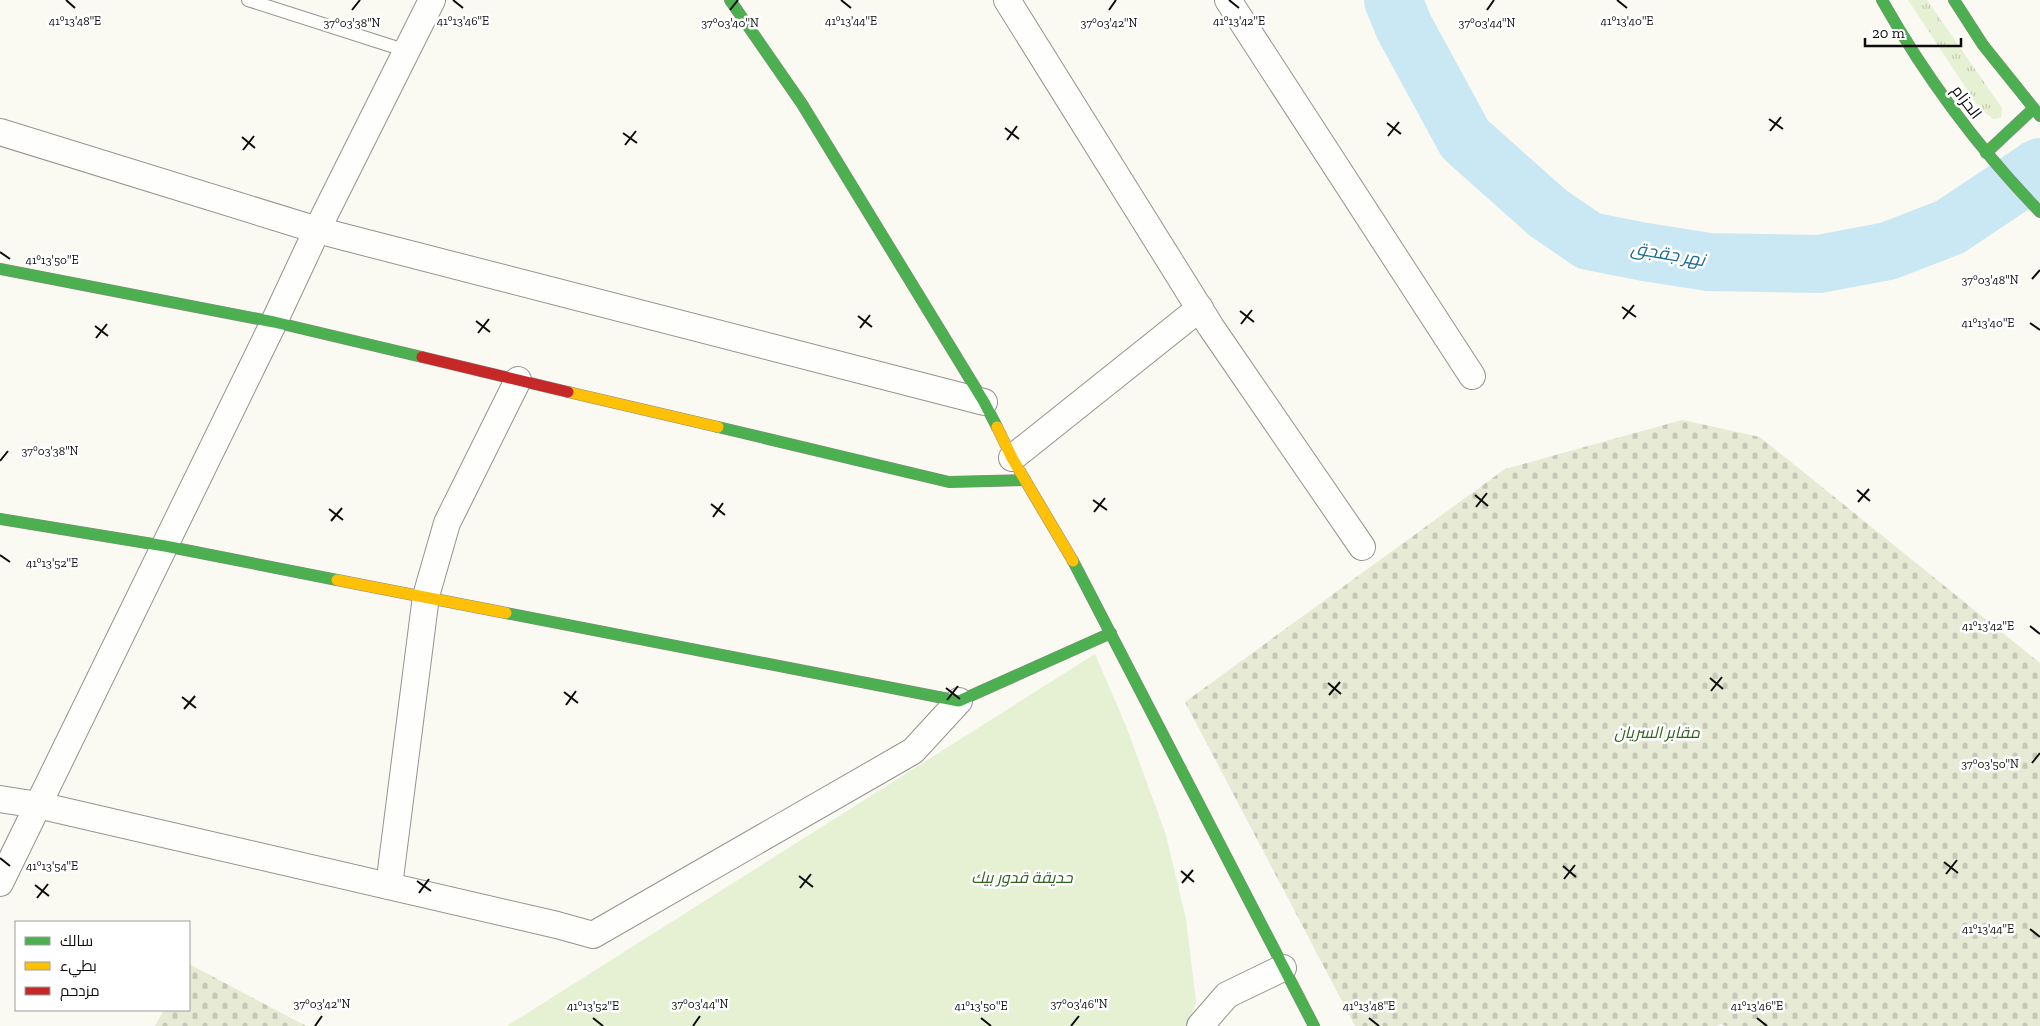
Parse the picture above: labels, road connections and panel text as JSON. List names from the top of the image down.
{
  "streets": {
    "street": ["الحزام"]
  },
  "water": ["نهر جقجق"],
  "parks": ["مقابر السريان", "حديقة قدور بيك"],
  "legend": ["سالك", "بطيء", "مزدحم"],
  "scale_bar": "20 m",
  "coordinates": [
    "41°13'48\"E",
    "41°13'46\"E",
    "41°13'44\"E",
    "41°13'42\"E",
    "41°13'40\"E",
    "37°03'38\"N",
    "37°03'42\"N",
    "37°03'44\"N",
    "37°03'40\"N",
    "41°13'50\"E",
    "37°03'48\"N",
    "41°13'52\"E",
    "37°03'50\"N",
    "41°13'54\"E",
    "37°03'46\"N"
  ]
}
